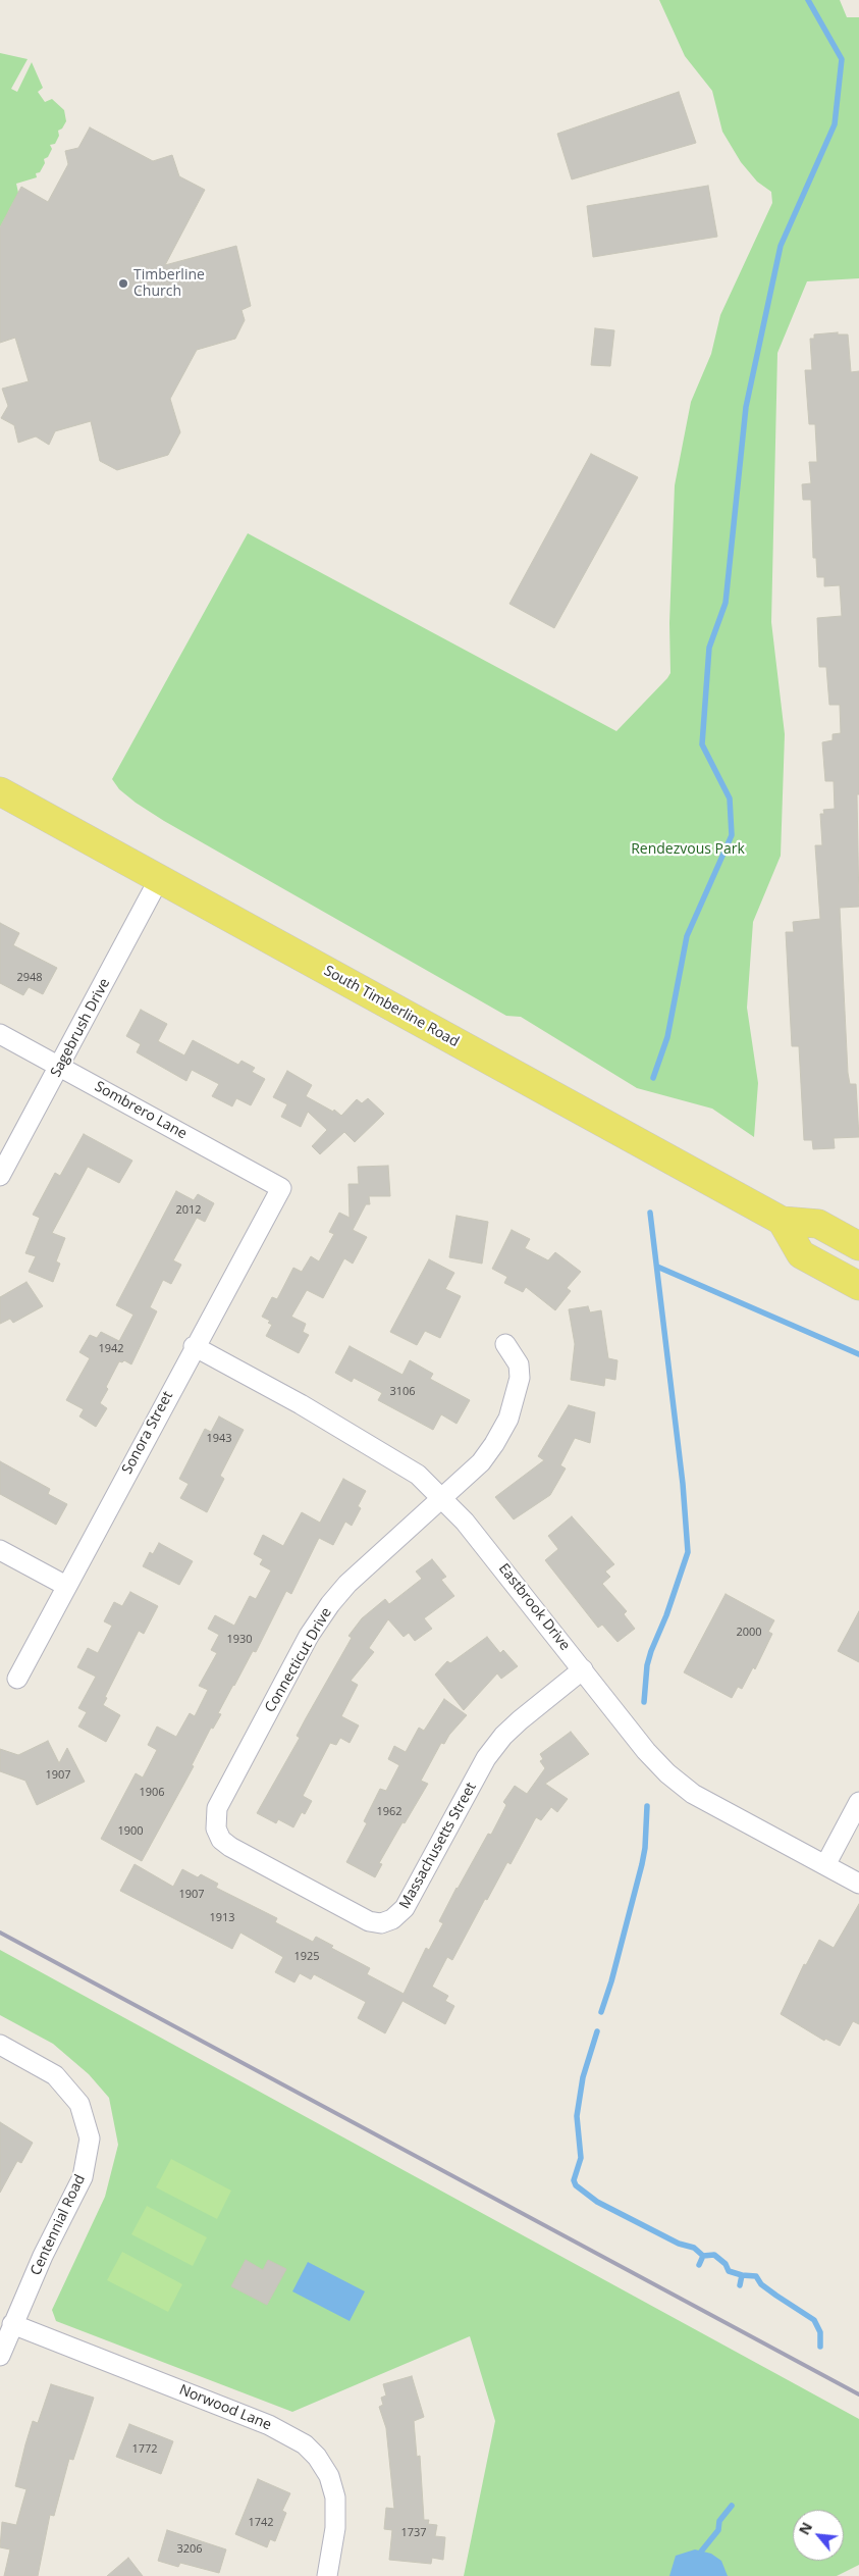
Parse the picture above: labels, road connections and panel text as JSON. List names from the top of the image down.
{
  "streets": {
    "main road": ["South Timberline Road"],
    "street": [
      "Sagebrush Drive",
      "Sombrero Lane",
      "Sonora Street",
      "Eastbrook Drive",
      "Connecticut Drive",
      "Massachusetts Street",
      "Centennial Road",
      "Norwood Lane"
    ]
  },
  "crossings": [
    ["South Timberline Road", "Sagebrush Drive"],
    ["Sagebrush Drive", "Sombrero Lane"],
    ["Sombrero Lane", "Sonora Street"],
    ["Sonora Street", "Eastbrook Drive"],
    ["Eastbrook Drive", "Connecticut Drive"],
    ["Eastbrook Drive", "Massachusetts Street"],
    ["Connecticut Drive", "Massachusetts Street"],
    ["Centennial Road", "Norwood Lane"]
  ],
  "parks": ["Rendezvous Park"],
  "places": ["Timberline Church"],
  "house_numbers": [
    "2948",
    "2012",
    "1942",
    "3106",
    "1943",
    "2000",
    "1930",
    "1907",
    "1906",
    "1962",
    "1900",
    "1907",
    "1913",
    "1925",
    "1772",
    "1742",
    "1737",
    "3206"
  ],
  "north": "top left"
}
